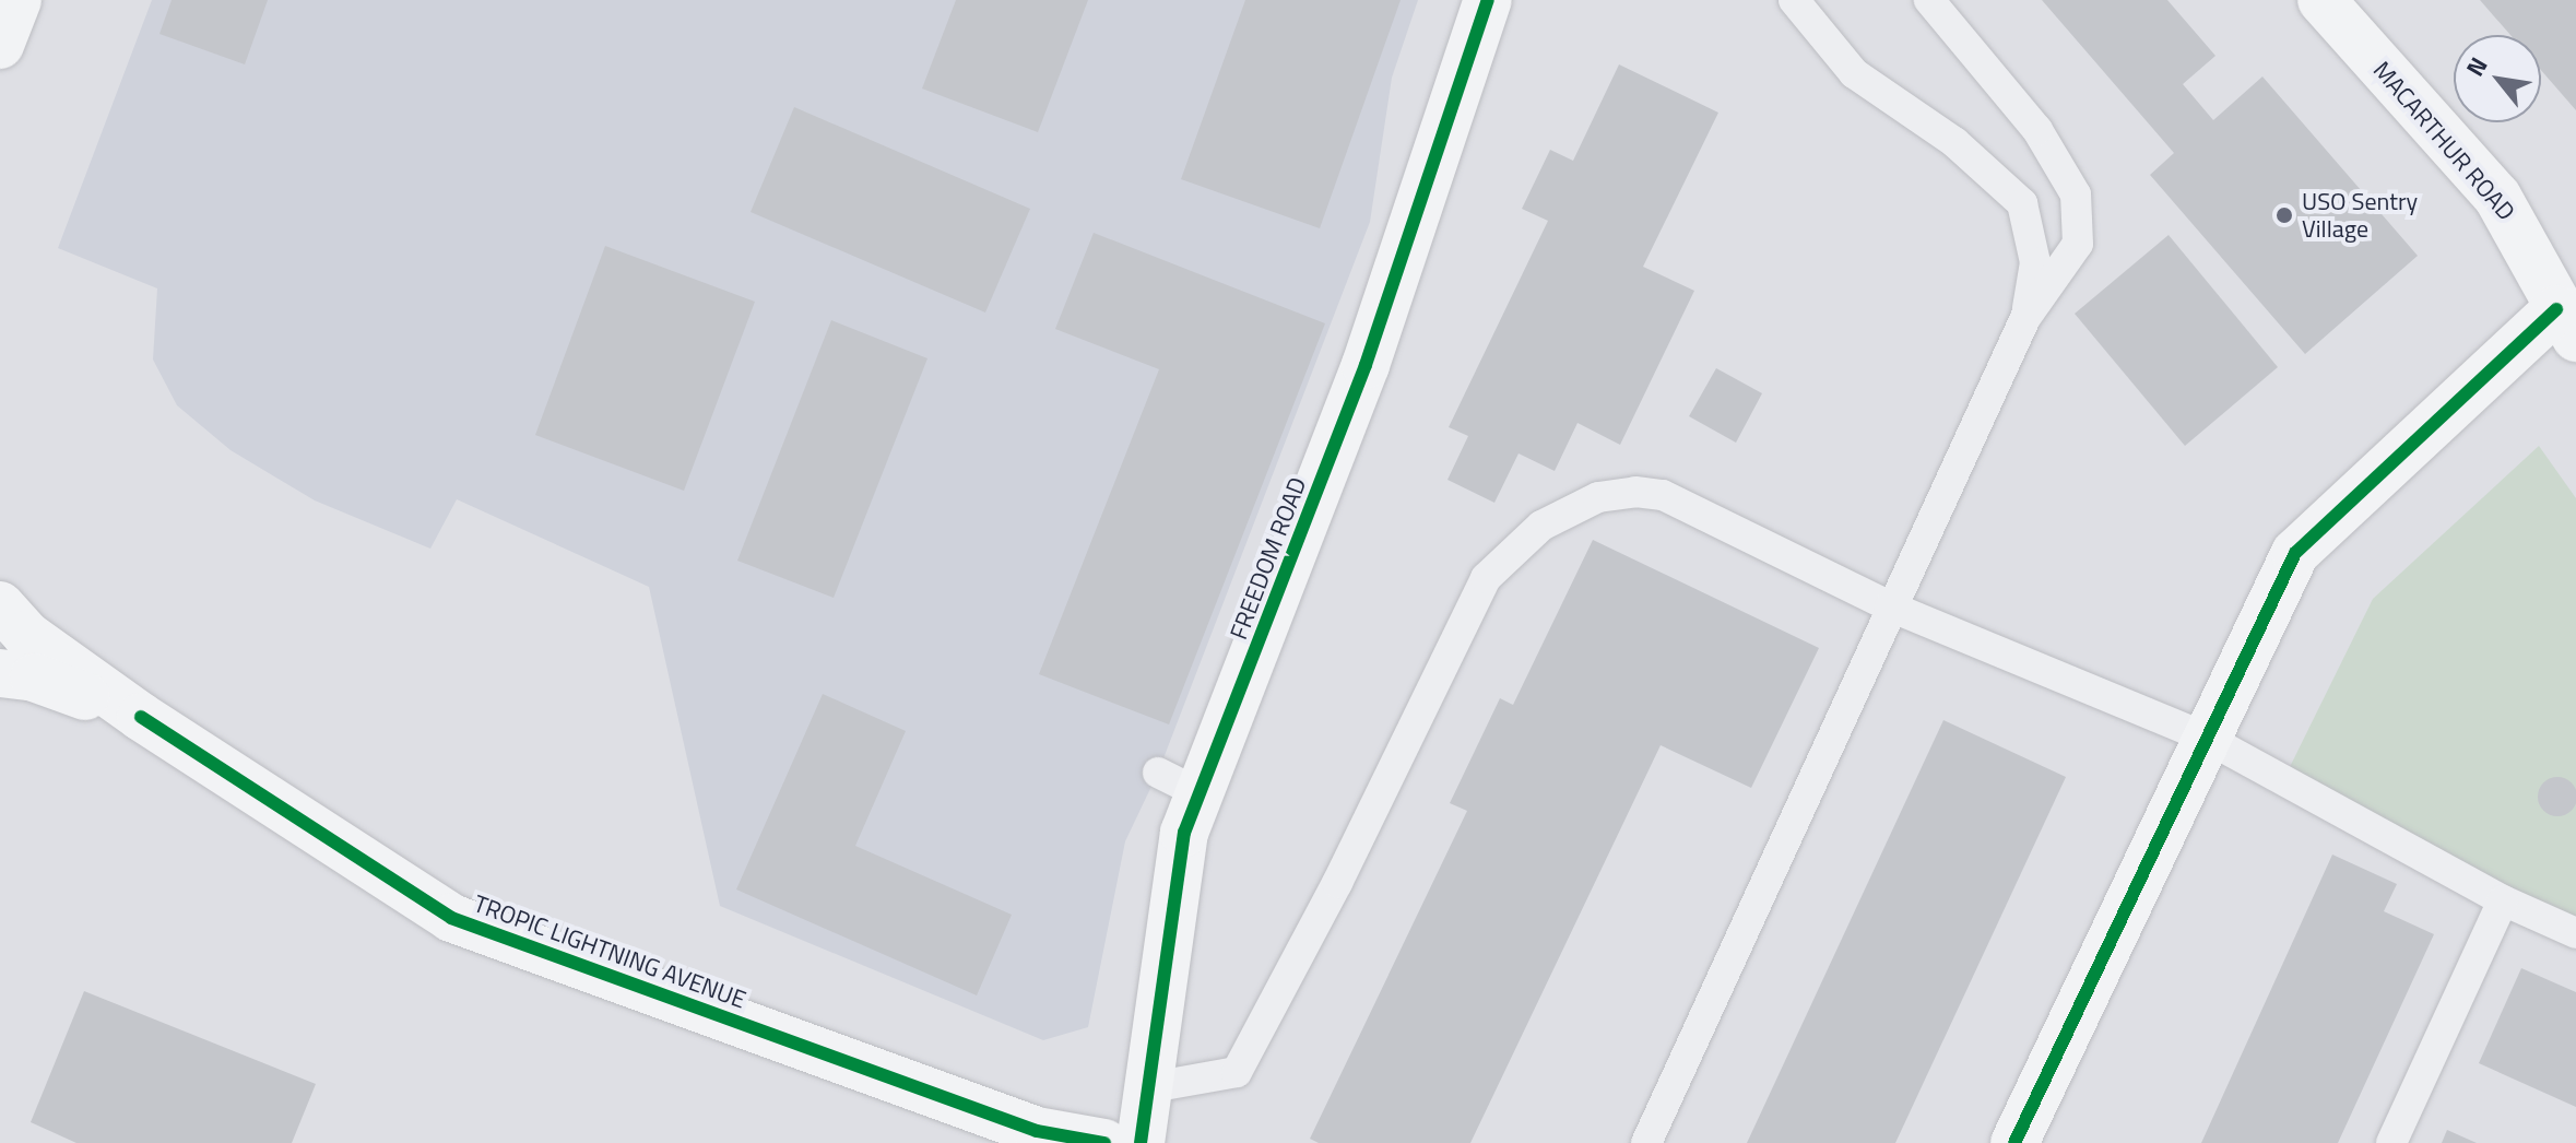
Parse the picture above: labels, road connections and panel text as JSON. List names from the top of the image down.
{
  "streets": {
    "street": ["MACARTHUR ROAD", "FREEDOM ROAD", "TROPIC LIGHTNING AVENUE"]
  },
  "places": ["USO Sentry Village"],
  "north": "top left"
}
